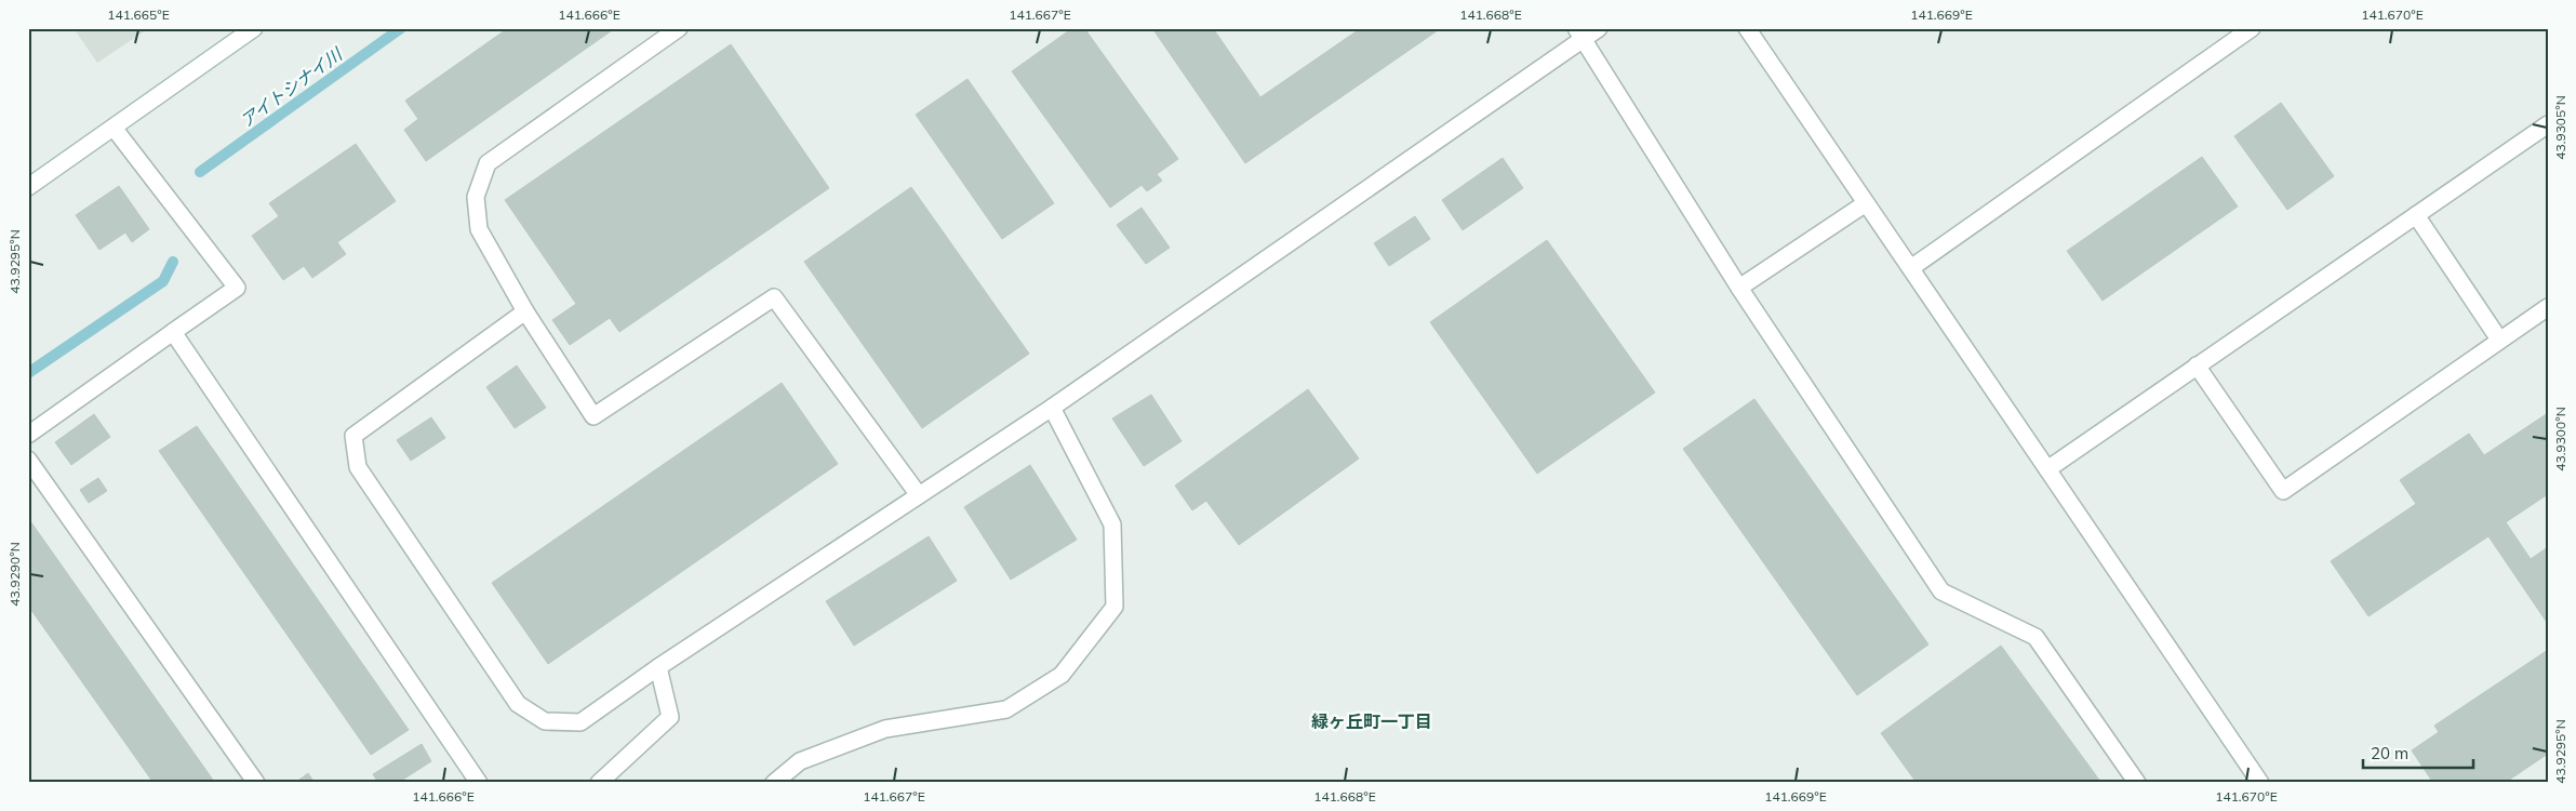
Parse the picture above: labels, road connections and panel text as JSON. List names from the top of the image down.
{
  "districts": ["緑ヶ丘町一丁目"],
  "water": ["アイトシナイ川"],
  "scale_bar": "20 m",
  "coordinates": [
    "141.665°E",
    "141.666°E",
    "141.667°E",
    "141.668°E",
    "141.669°E",
    "141.670°E",
    "43.9305°N",
    "43.9295°N",
    "43.9300°N",
    "43.9290°N"
  ]
}
